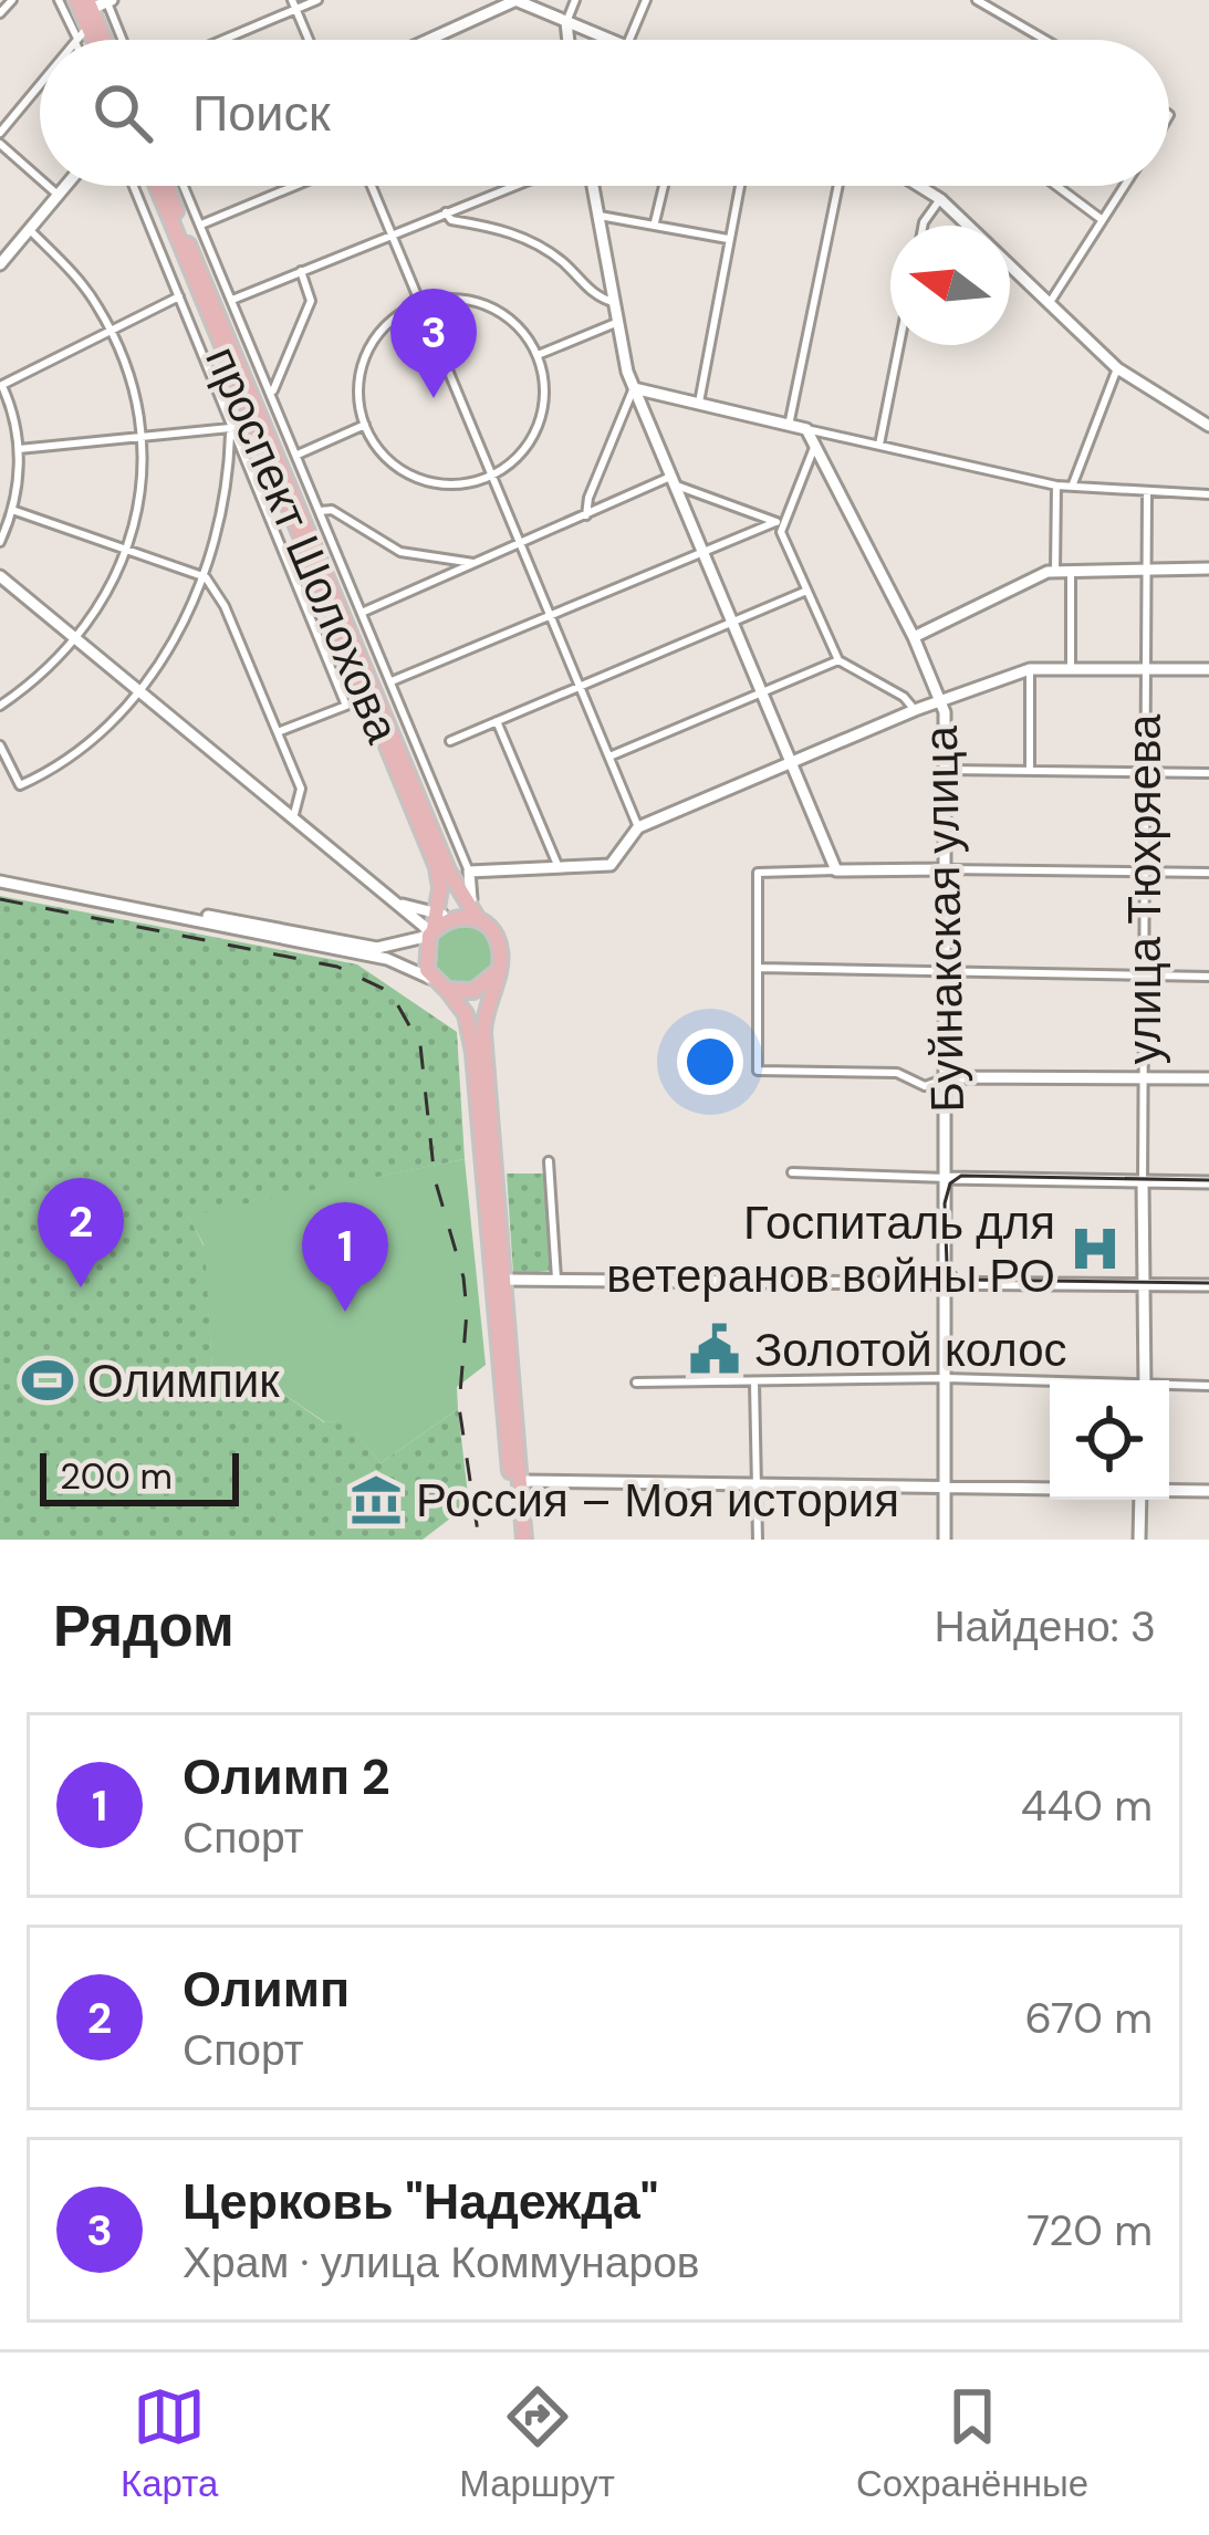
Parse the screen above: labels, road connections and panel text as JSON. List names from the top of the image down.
{
  "streets": {
    "main road": ["проспект Шолохова"],
    "street": ["улица Тюхряева", "Буйнакская улица"]
  },
  "places": {
    "hospital": ["Госпиталь для ветеранов войны РО"],
    "public building": ["Золотой колос"],
    "sports": ["Олимпик"],
    "museum": ["Россия – Моя история"]
  },
  "scale_bar": "200 m",
  "north": "left",
  "page": {
    "search": "Поиск",
    "pins": ["3", "2", "1"],
    "scale": "200 m",
    "heading": ["Рядом", "Найдено: 3"],
    "list": [
      {
        "mark": "1",
        "name": "Олимп 2",
        "note": "Спорт",
        "value": "440 m"
      },
      {
        "mark": "2",
        "name": "Олимп",
        "note": "Спорт",
        "value": "670 m"
      },
      {
        "mark": "3",
        "name": "Церковь \"Надежда\"",
        "note": "Храм · улица Коммунаров",
        "value": "720 m"
      }
    ],
    "nav": ["Карта", "Маршрут", "Сохранённые"]
  }
}
